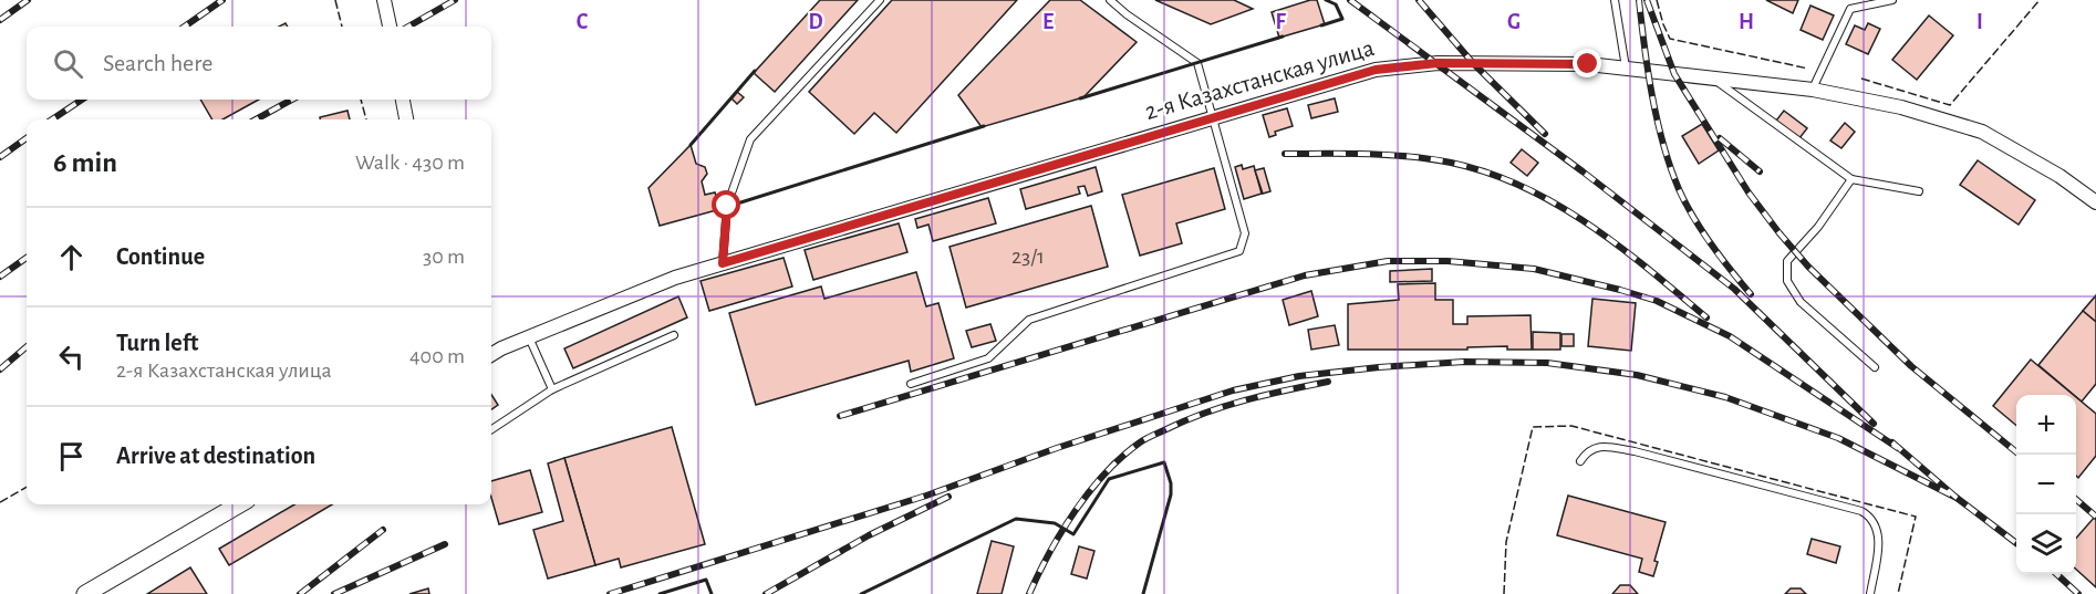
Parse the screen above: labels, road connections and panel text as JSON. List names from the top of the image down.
{
  "streets": {
    "street": ["2-я Казахстанская улица"]
  },
  "house_numbers": ["23/1"],
  "page": {
    "search": "Search here",
    "heading": ["6 min", "Walk · 430 m"],
    "list": [
      ["Continue", "30 m"],
      ["Turn left", "2-я Казахстанская улица", "400 m"],
      "Arrive at destination"
    ],
    "map_buttons": ["+", "−"]
  },
  "grid": {
    "columns": [
      "C",
      "D",
      "E",
      "F",
      "G",
      "H",
      "I"
    ]
  }
}
